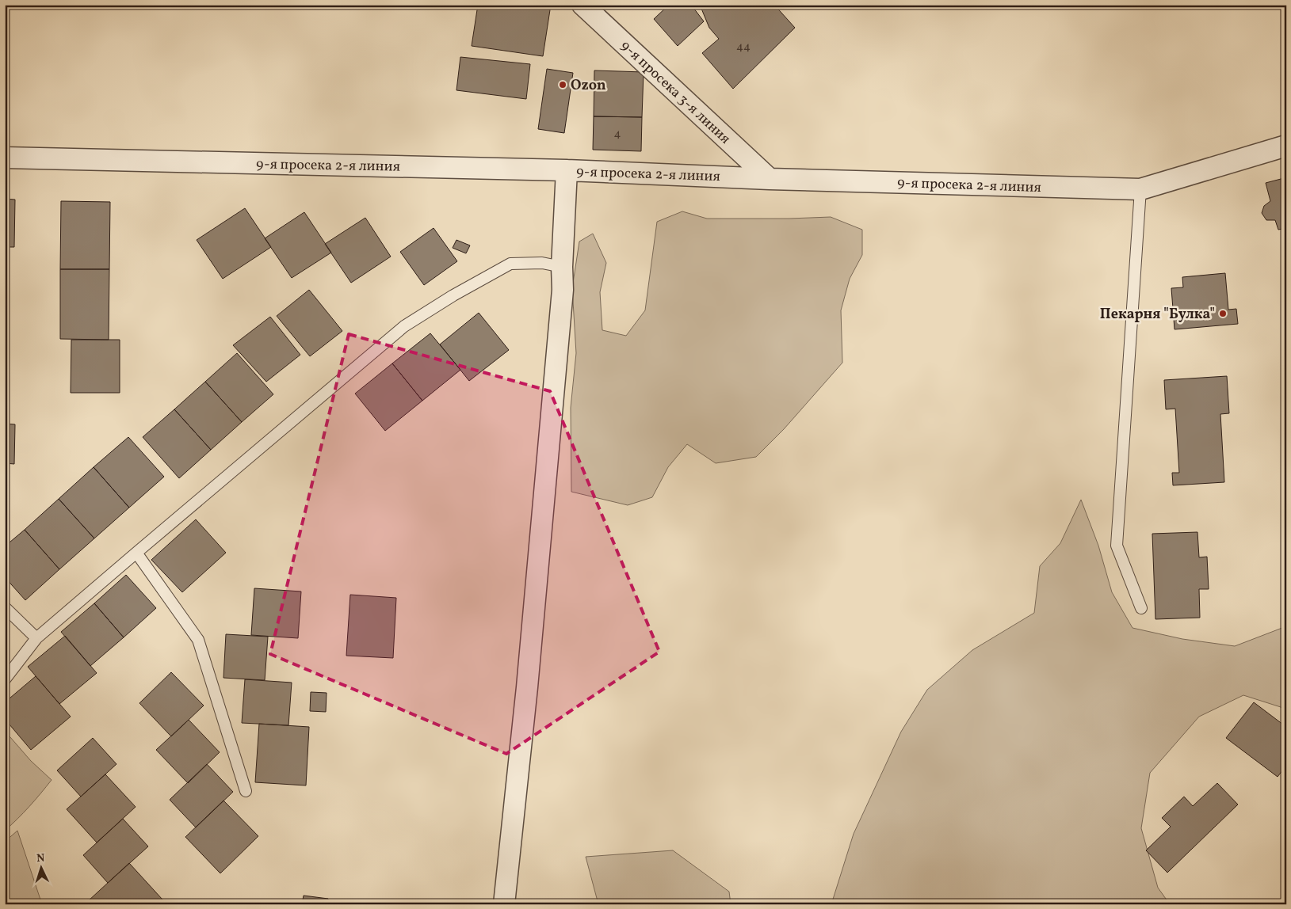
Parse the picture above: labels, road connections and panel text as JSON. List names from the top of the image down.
{
  "streets": {
    "street": ["9-я просека 3-я линия", "9-я просека 2-я линия"]
  },
  "crossings": [
    ["9-я просека 3-я линия", "9-я просека 2-я линия"]
  ],
  "places": ["Ozon", "Пекарня \"Булка\""],
  "house_numbers": ["44", "4"],
  "north": "top"
}
